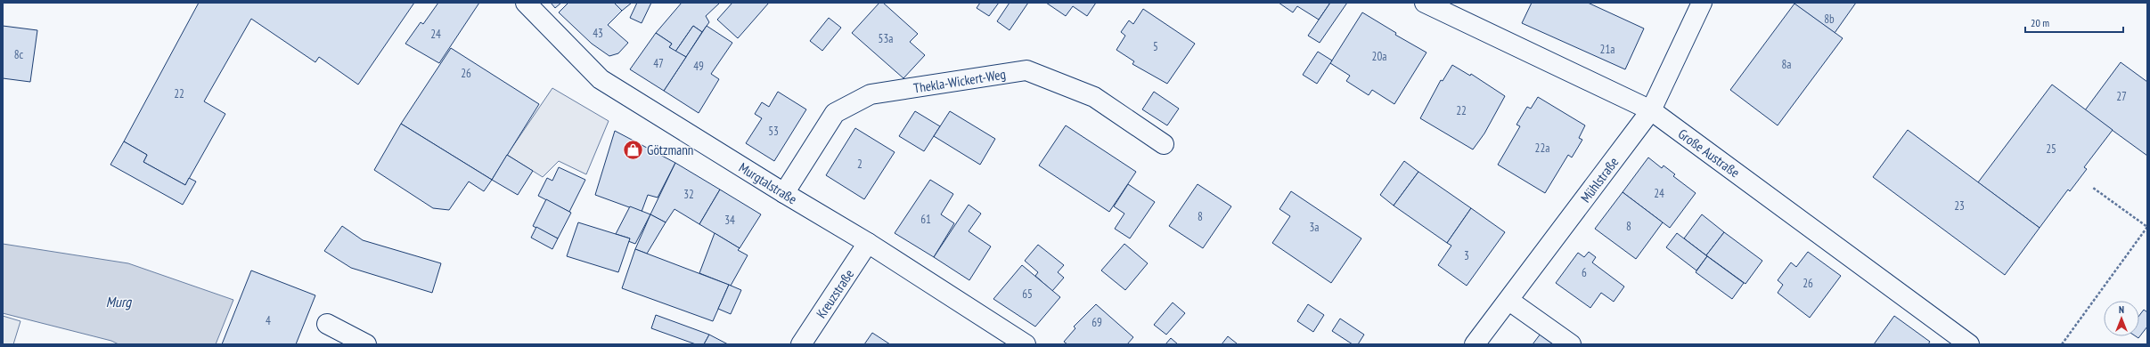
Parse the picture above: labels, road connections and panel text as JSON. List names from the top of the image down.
{
  "streets": {
    "street": [
      "Thekla-Wickert-Weg",
      "Große Austraße",
      "Mühlstraße",
      "Murgtalstraße",
      "Kreuzstraße"
    ]
  },
  "crossings": [
    ["Thekla-Wickert-Weg", "Murgtalstraße"],
    ["Große Austraße", "Mühlstraße"],
    ["Murgtalstraße", "Kreuzstraße"]
  ],
  "water": ["Murg"],
  "places": {
    "shop": ["Götzmann"]
  },
  "house_numbers": [
    "8b",
    "43",
    "24",
    "53a",
    "5",
    "21a",
    "8c",
    "20a",
    "47",
    "8a",
    "49",
    "26",
    "22",
    "27",
    "22",
    "53",
    "22a",
    "25",
    "2",
    "24",
    "32",
    "23",
    "8",
    "61",
    "34",
    "8",
    "3a",
    "3",
    "6",
    "26",
    "65",
    "4",
    "69"
  ],
  "scale_bar": "20 m",
  "north": "top"
}
